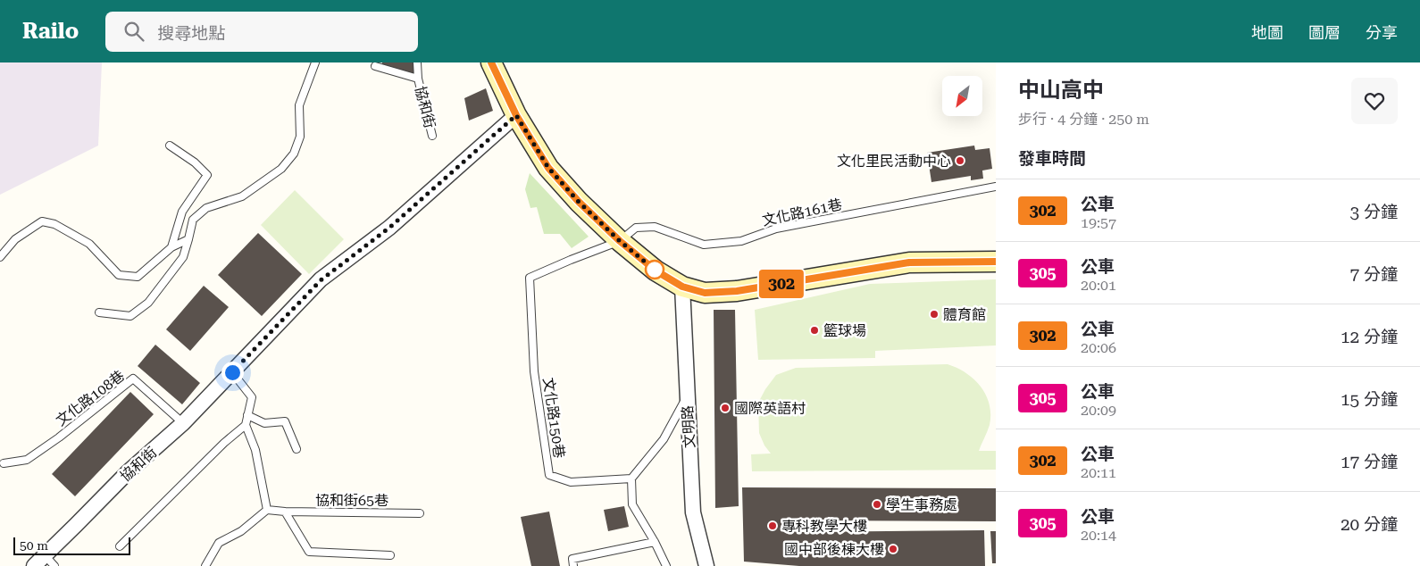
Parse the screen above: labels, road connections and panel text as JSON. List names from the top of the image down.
{
  "streets": {
    "street": ["協和街", "文明路"],
    "lane": [
      "文化路161巷",
      "文化路108巷",
      "文化路150巷",
      "協和街65巷"
    ]
  },
  "crossings": [
    ["協和街", "文化路108巷"],
    ["文化路161巷", "文化路150巷"]
  ],
  "places": [
    "文化里民活動中心",
    "體育館",
    "籃球場",
    "國際英語村",
    "學生事務處",
    "專科教學大樓",
    "國中部後棟大樓"
  ],
  "lines": ["bus line 302"],
  "scale_bar": "50 m",
  "north": "bottom left",
  "page": {
    "header": "Railo",
    "search": "搜尋地點",
    "nav": ["地圖", "圖層", "分享"],
    "on_map": "302",
    "heading": [
      ["中山高中", "步行 · 4 分鐘 · 250 m"],
      "發車時間"
    ],
    "list": [
      {
        "mark": "302",
        "name": "公車",
        "note": "19:57",
        "value": "3 分鐘"
      },
      {
        "mark": "305",
        "name": "公車",
        "note": "20:01",
        "value": "7 分鐘"
      },
      {
        "mark": "302",
        "name": "公車",
        "note": "20:06",
        "value": "12 分鐘"
      },
      {
        "mark": "305",
        "name": "公車",
        "note": "20:09",
        "value": "15 分鐘"
      },
      {
        "mark": "302",
        "name": "公車",
        "note": "20:11",
        "value": "17 分鐘"
      },
      {
        "mark": "305",
        "name": "公車",
        "note": "20:14",
        "value": "20 分鐘"
      }
    ],
    "scale": "50 m"
  }
}
